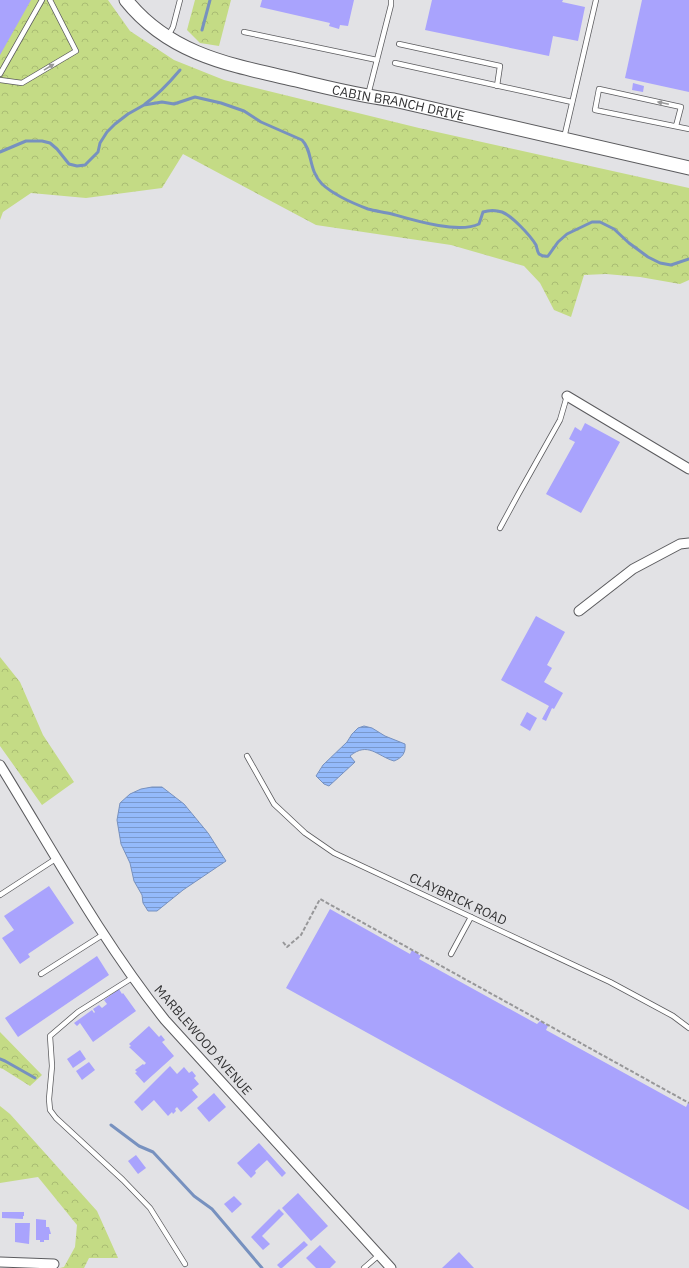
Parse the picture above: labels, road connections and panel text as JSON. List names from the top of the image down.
{
  "streets": {
    "street": ["CABIN BRANCH DRIVE", "MARBLEWOOD AVENUE"],
    "lane": ["CLAYBRICK ROAD"]
  }
}
